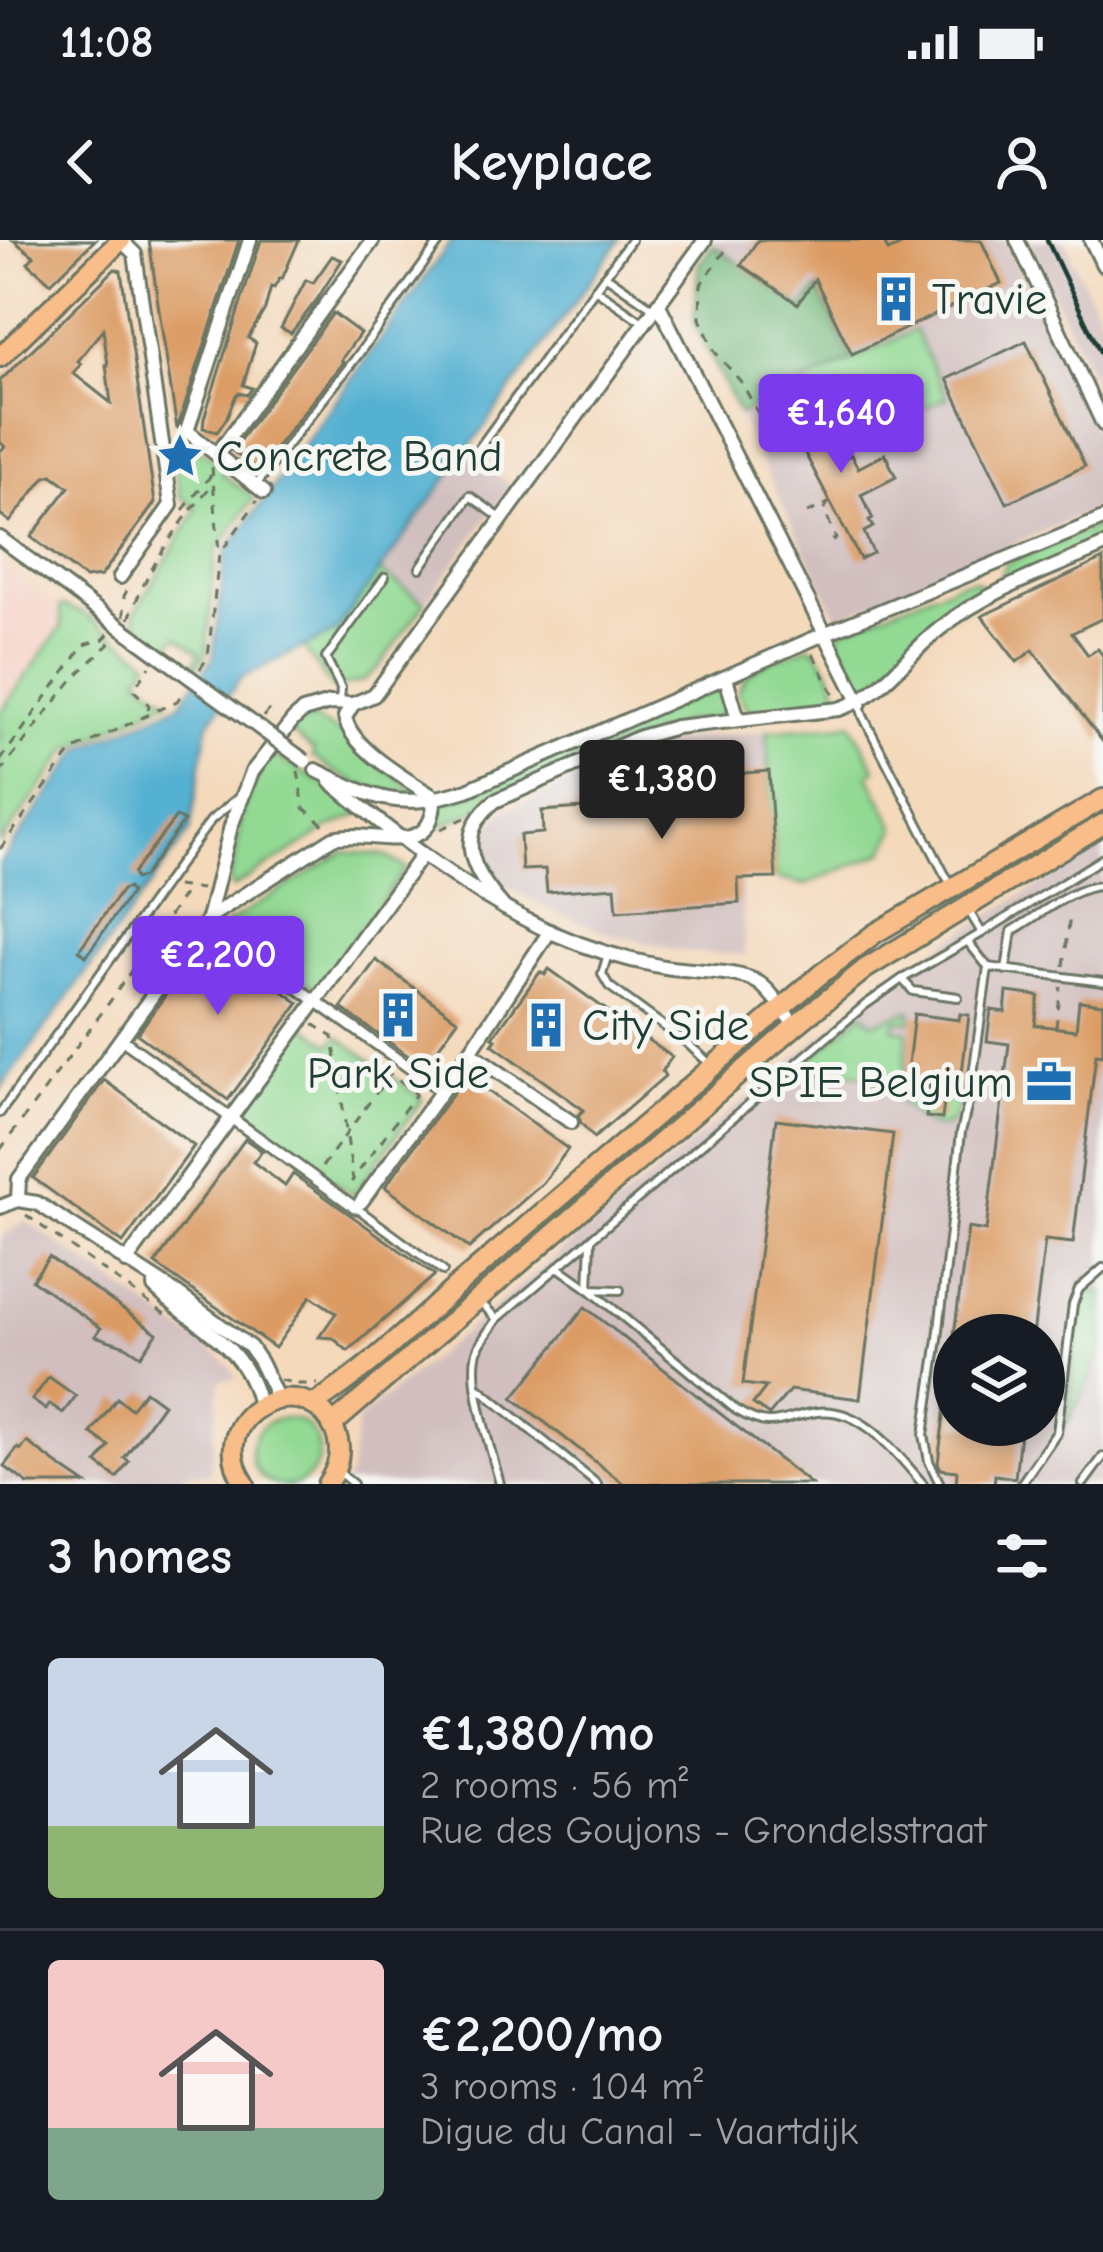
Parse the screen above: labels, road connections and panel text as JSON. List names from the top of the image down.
{
  "places": {
    "building": ["Travie", "Park Side", "City Side"],
    "place": ["Concrete Band"],
    "office": ["SPIE Belgium"]
  },
  "page": {
    "status": "11:08",
    "header": "Keyplace",
    "price": ["€1,640", "€1,380", "€2,200"],
    "heading": "3 homes",
    "list": [
      {
        "name": "€1,380/mo",
        "note": "2 rooms · 56 m² · Rue des Goujons - Grondelsstraat"
      },
      {
        "name": "€2,200/mo",
        "note": "3 rooms · 104 m² · Digue du Canal - Vaartdijk"
      }
    ]
  }
}
